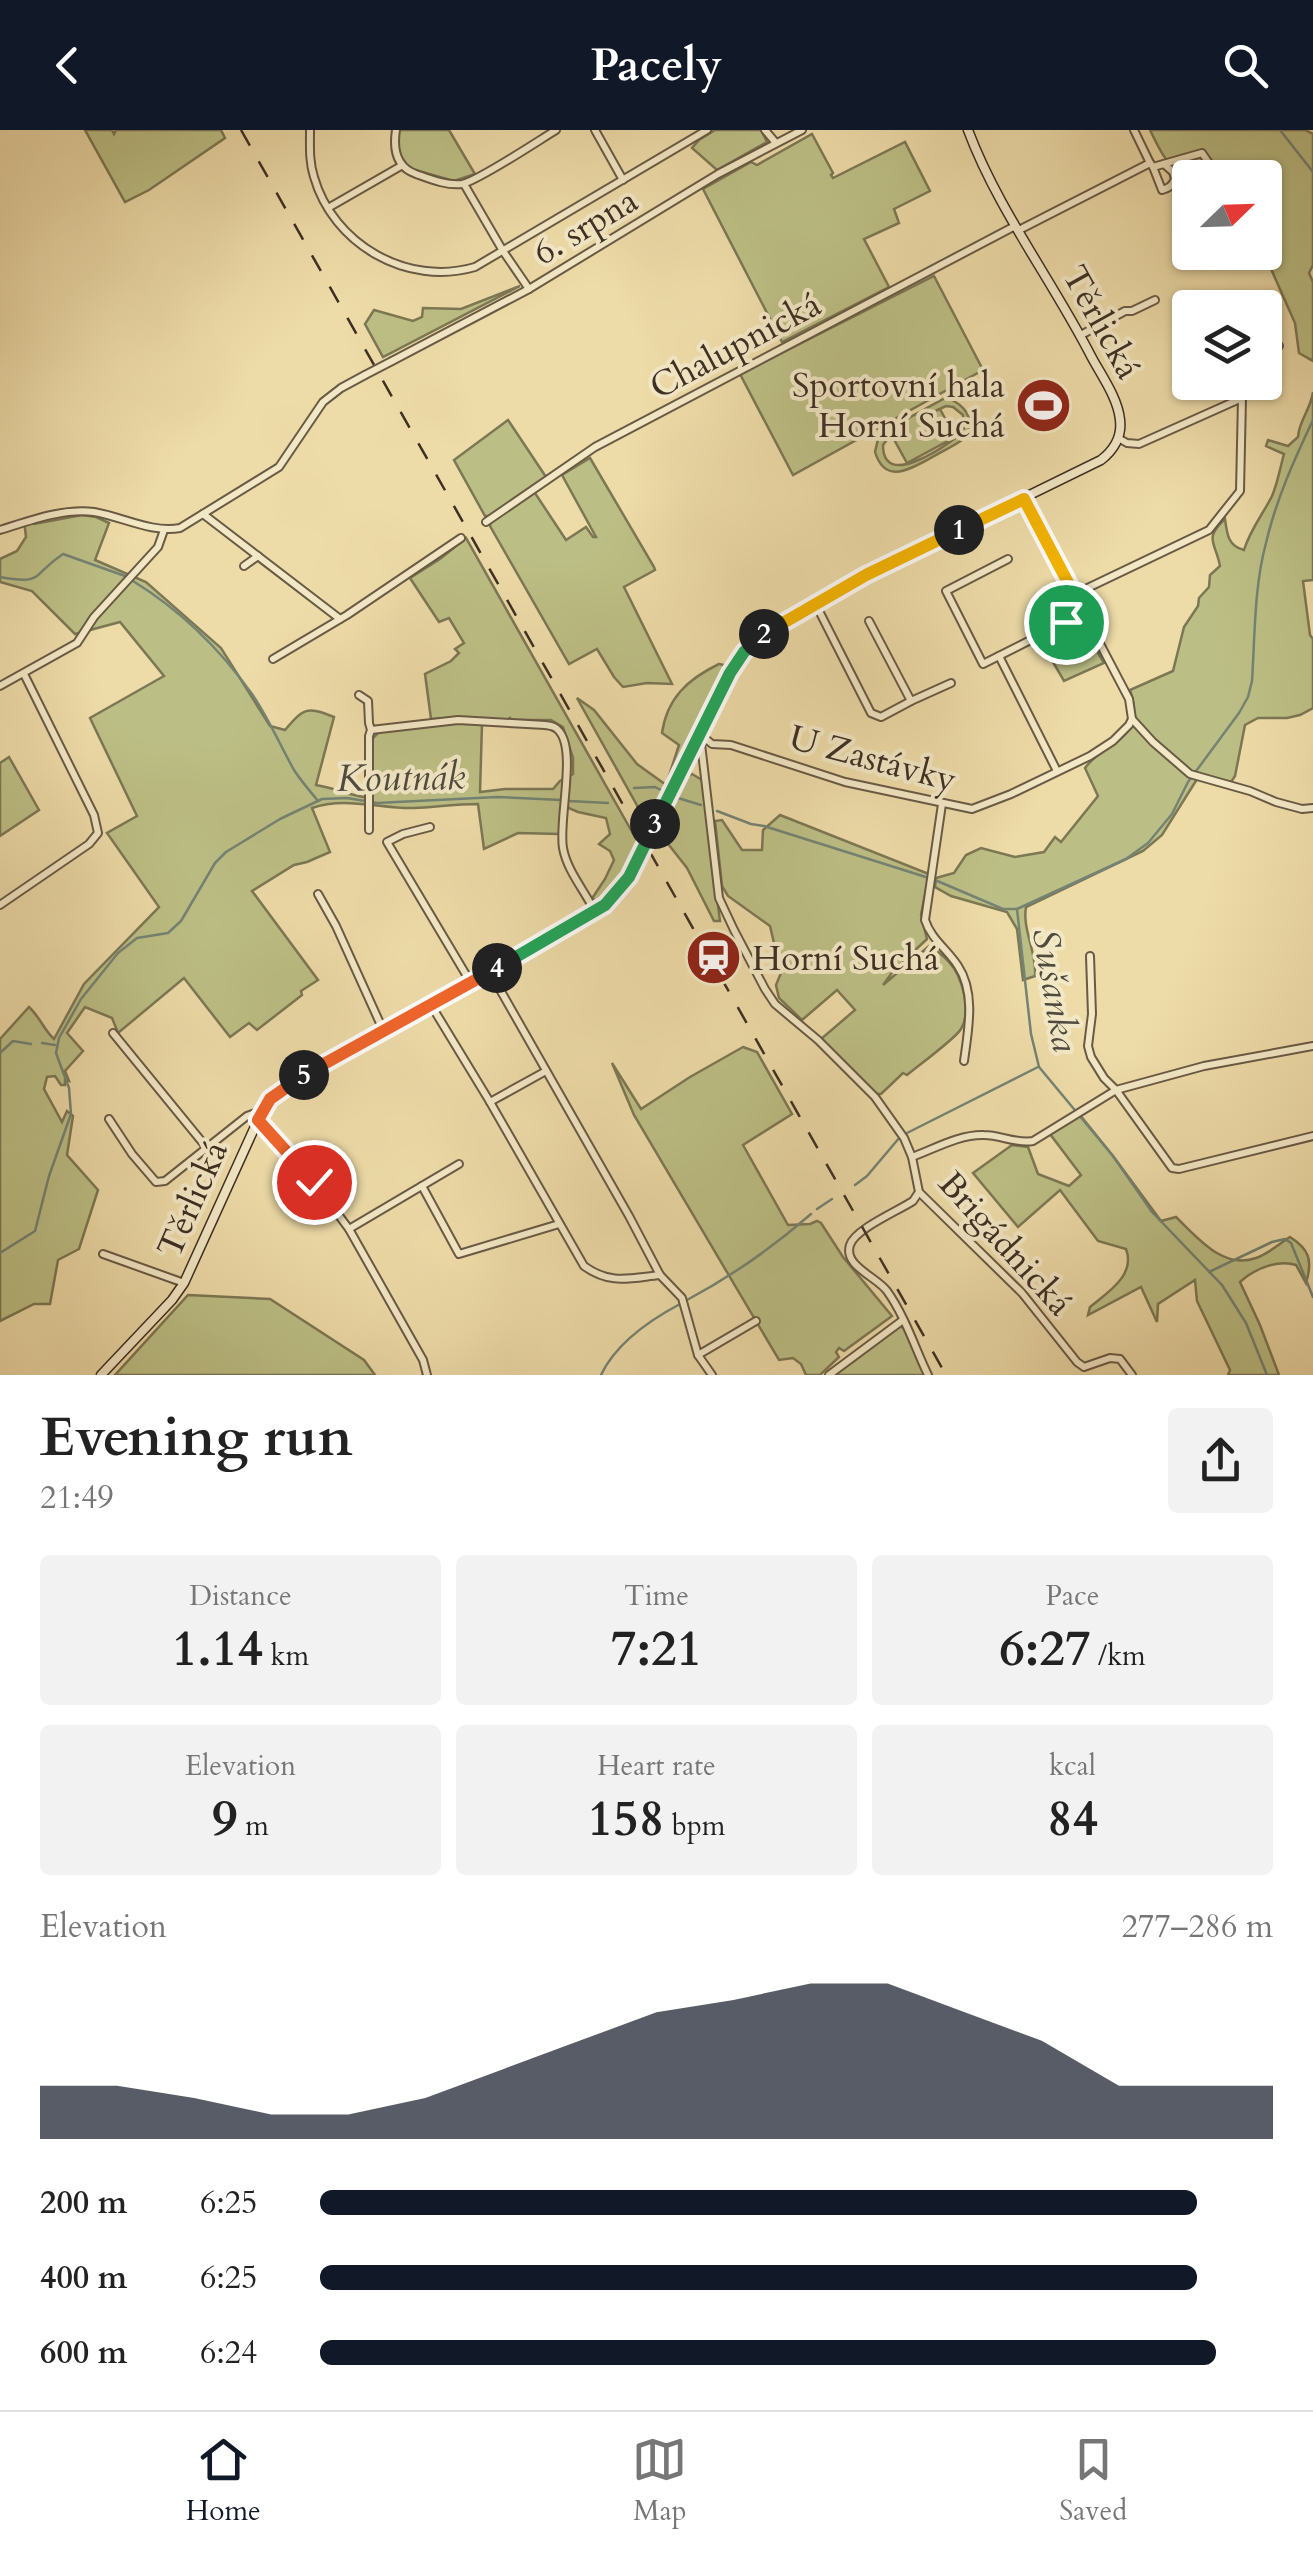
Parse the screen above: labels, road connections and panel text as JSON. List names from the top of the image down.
{
  "streets": {
    "main road": ["Těrlická"],
    "street": [
      "6. srpna",
      "Chalupnická",
      "U Zastávky",
      "Brigádnická"
    ]
  },
  "crossings": [
    ["Těrlická", "Chalupnická"],
    ["Těrlická", "U Zastávky"],
    ["Těrlická", "Brigádnická"],
    ["U Zastávky", "Brigádnická"]
  ],
  "water": ["Koutnák", "Sušanka"],
  "places": {
    "sports": ["Sportovní hala Horní Suchá"],
    "station": ["Horní Suchá"]
  },
  "north": "top right",
  "page": {
    "header": "Pacely",
    "pins": [
      "1",
      "2",
      "3",
      "4",
      "5"
    ],
    "heading": ["Evening run", "21:49"],
    "stats": [
      ["Distance", "1.14 km"],
      ["Time", "7:21"],
      ["Pace", "6:27 /km"],
      ["Elevation", "9 m"],
      ["Heart rate", "158 bpm"],
      ["kcal", "84"]
    ],
    "chart": ["Elevation", "277–286 m"],
    "list": [
      {
        "name": "200 m",
        "note": "6:25"
      },
      {
        "name": "400 m",
        "note": "6:25"
      },
      {
        "name": "600 m",
        "note": "6:24"
      }
    ],
    "tabs": ["Home", "Map", "Saved"]
  }
}
